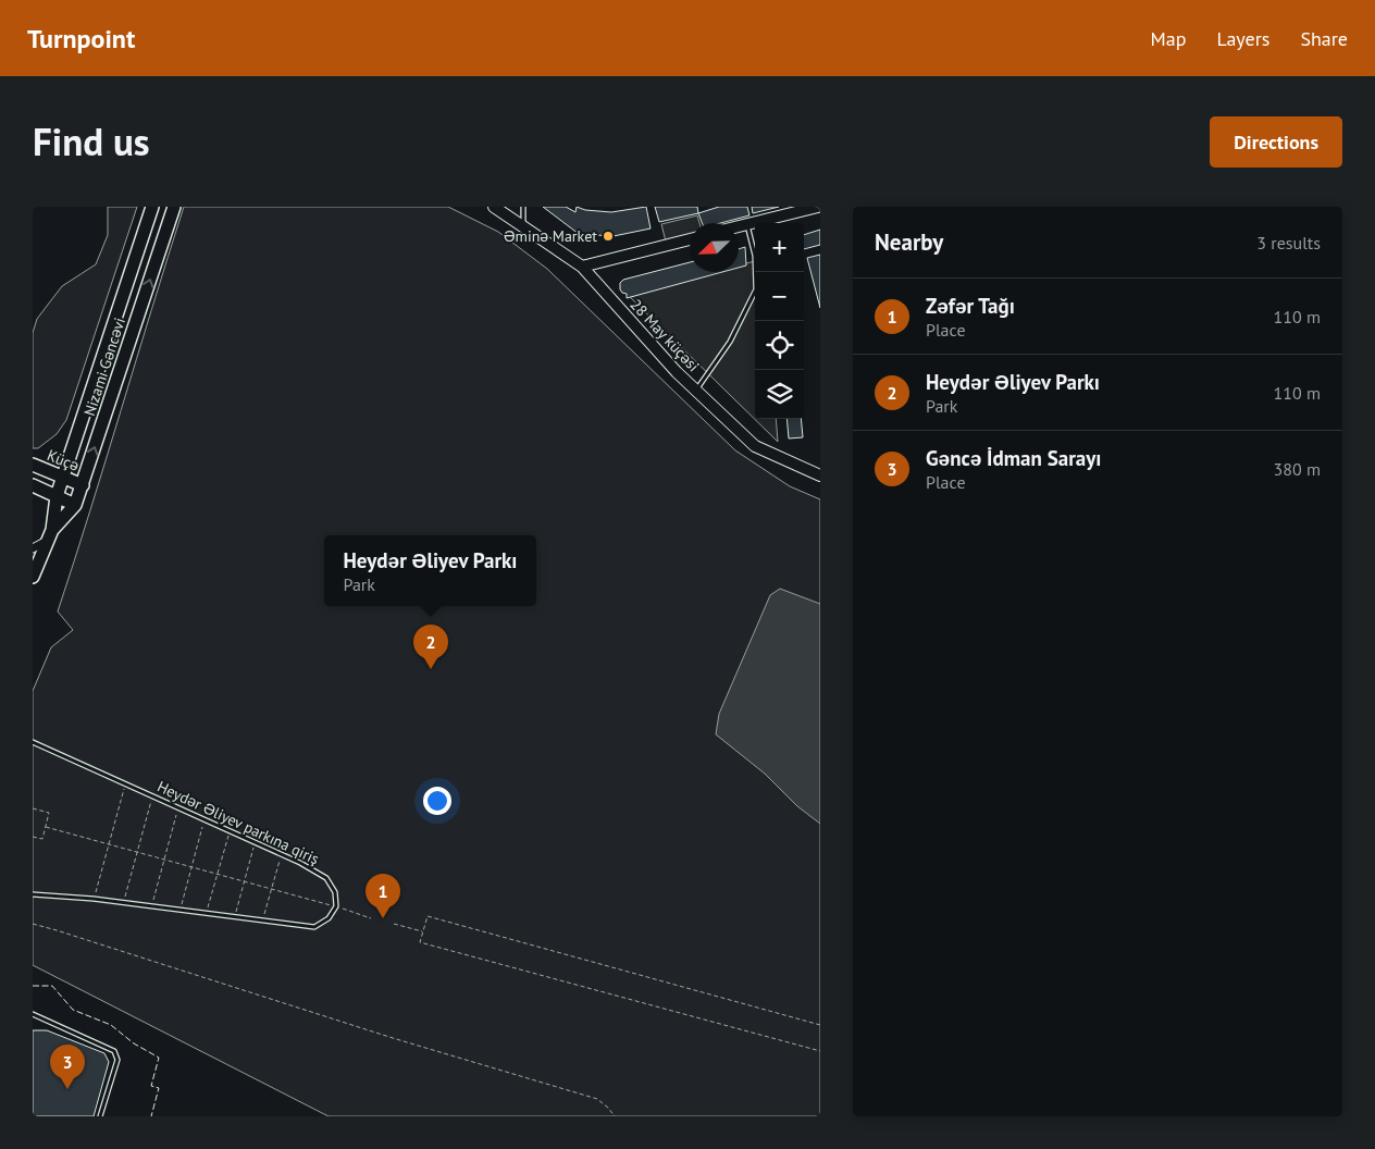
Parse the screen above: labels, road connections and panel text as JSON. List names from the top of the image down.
{
  "streets": {
    "main road": ["28 May küçəsi", "Nizami Gəncəvi", "Küçə"],
    "lane": ["Heydər Əliyev parkına qiriş"]
  },
  "crossings": [
    ["Nizami Gəncəvi", "Küçə"]
  ],
  "places": ["Əminə Market"],
  "north": "bottom left",
  "page": {
    "header": "Turnpoint",
    "nav": ["Map", "Layers", "Share"],
    "title": "Find us",
    "buttons": "Directions",
    "heading": ["Nearby", "3 results"],
    "map_buttons": ["+", "−"],
    "list": [
      {
        "mark": "1",
        "name": "Zəfər Tağı",
        "note": "Place",
        "value": "110 m"
      },
      {
        "mark": "2",
        "name": "Heydər Əliyev Parkı",
        "note": "Park",
        "value": "110 m"
      },
      {
        "mark": "3",
        "name": "Gəncə İdman Sarayı",
        "note": "Place",
        "value": "380 m"
      }
    ],
    "popup": ["Heydər Əliyev Parkı", "Park"],
    "pins": ["2", "1", "3"]
  }
}
